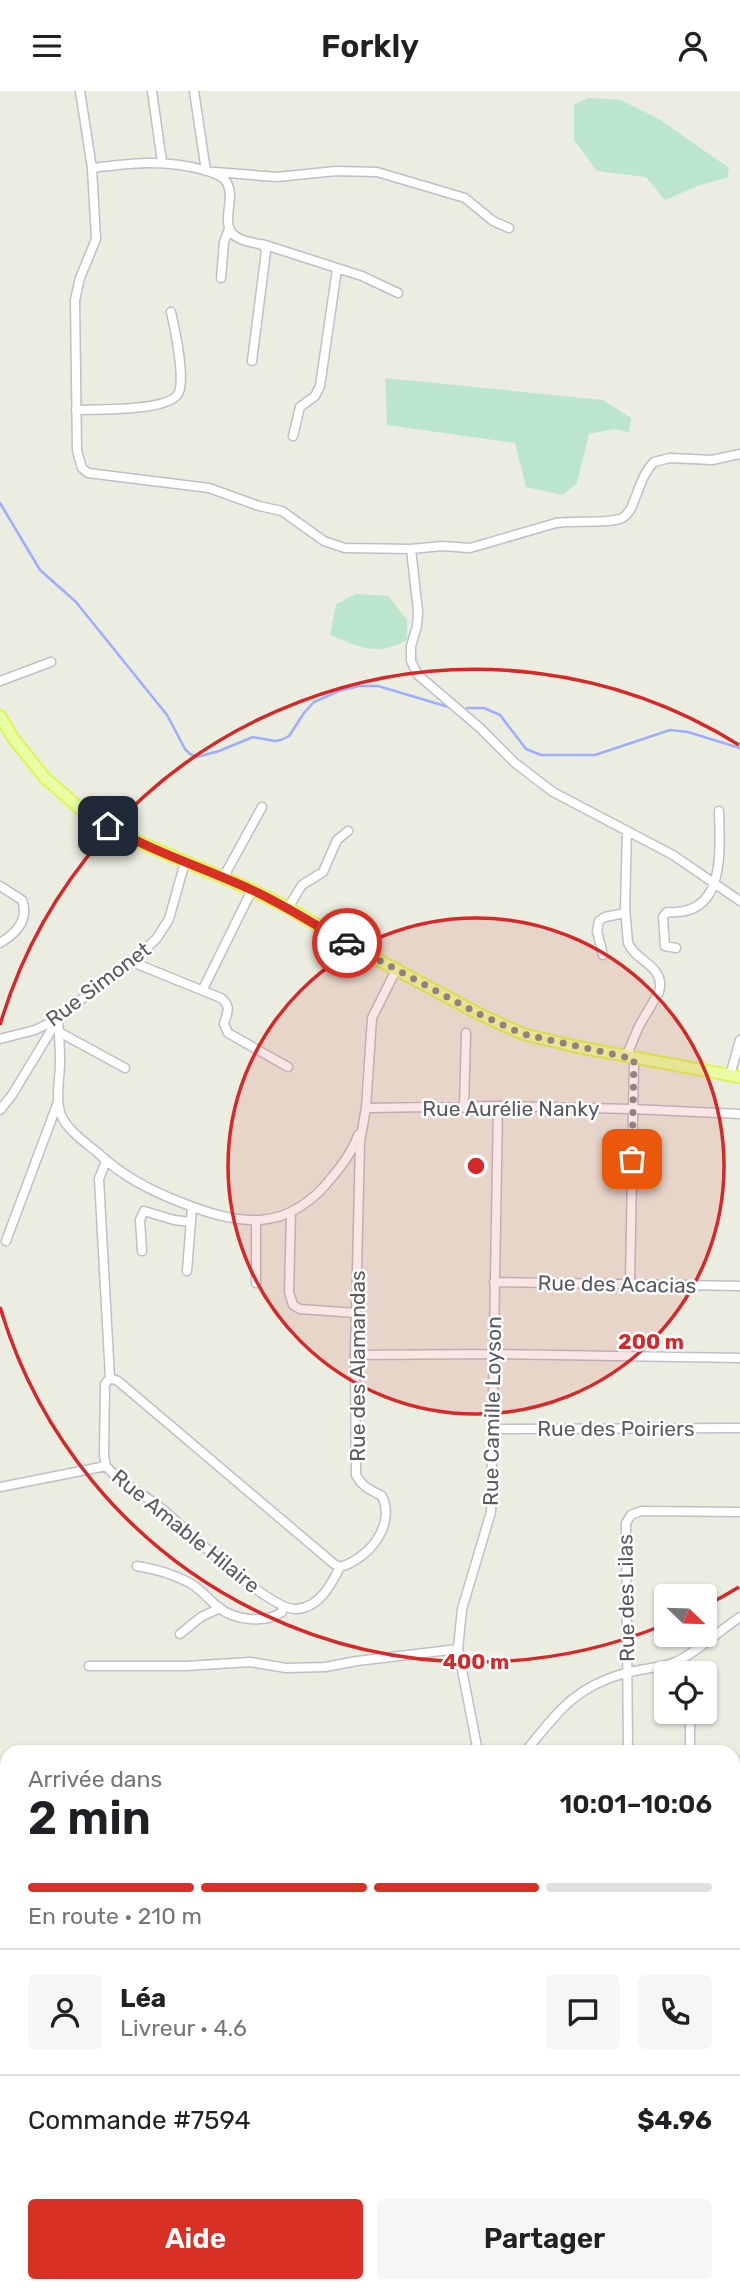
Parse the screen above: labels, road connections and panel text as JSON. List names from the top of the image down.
{
  "streets": {
    "street": [
      "Rue Simonet",
      "Rue Aurélie Nanky",
      "Rue des Acacias",
      "Rue des Alamandas",
      "Rue Camille Loyson",
      "Rue des Poiriers",
      "Rue Amable Hilaire",
      "Rue des Lilas"
    ]
  },
  "crossings": [
    ["Rue Aurélie Nanky", "Rue des Alamandas"],
    ["Rue Aurélie Nanky", "Rue Camille Loyson"],
    ["Rue des Acacias", "Rue Camille Loyson"],
    ["Rue Camille Loyson", "Rue des Poiriers"]
  ],
  "north": "bottom right",
  "page": {
    "header": "Forkly",
    "heading": ["2 min", "Arrivée dans", "10:01–10:06"],
    "panel": [
      "Léa",
      "Livreur · 4.6",
      "Commande #7594",
      "$4.96"
    ],
    "bar": "En route · 210 m",
    "buttons": ["Aide", "Partager"]
  },
  "rings": ["200 m", "400 m"]
}
